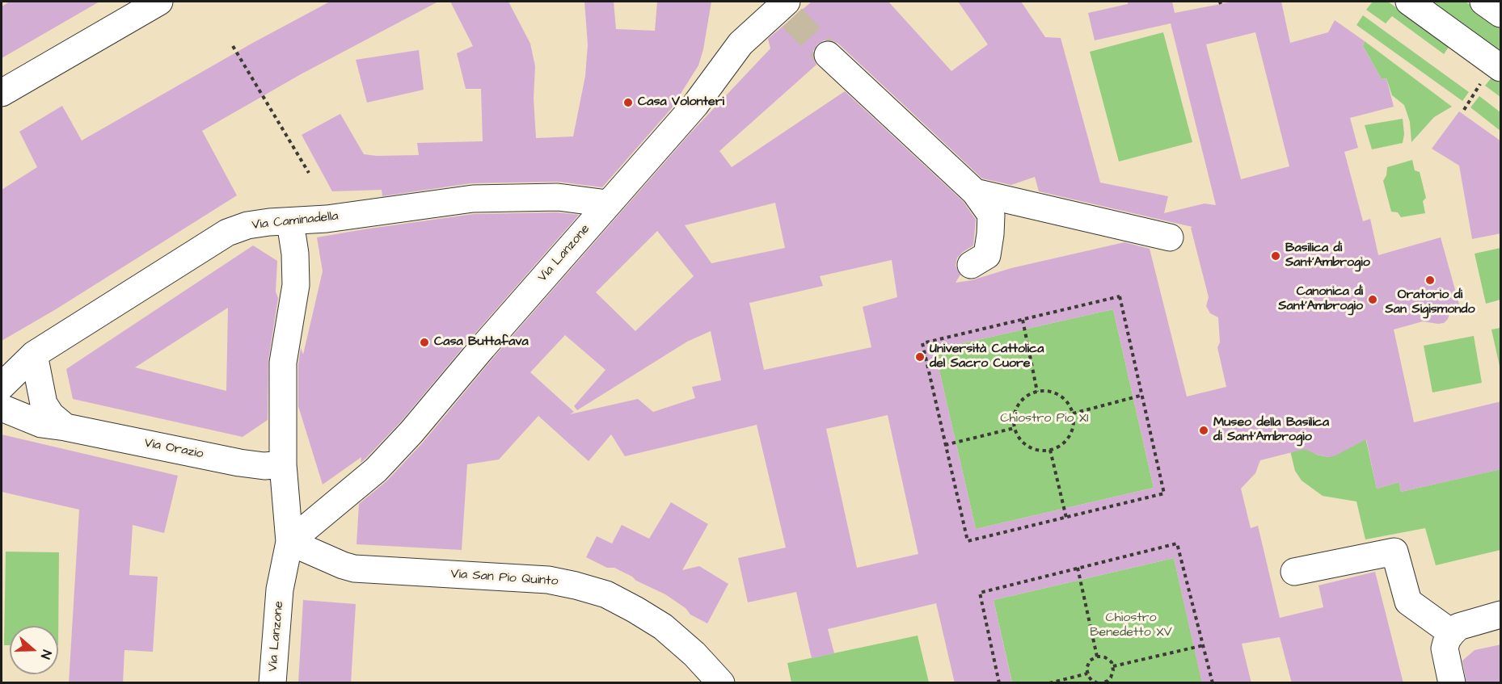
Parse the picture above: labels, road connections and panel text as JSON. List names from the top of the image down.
{
  "streets": {
    "street": [
      "Via Caminadella",
      "Via Lanzone",
      "Via Orazio",
      "Via San Pio Quinto"
    ]
  },
  "crossings": [
    ["Via Caminadella", "Via Lanzone"],
    ["Via Lanzone", "Via Orazio"],
    ["Via Lanzone", "Via San Pio Quinto"]
  ],
  "parks": ["Chiostro Pio XI", "Chiostro Benedetto XV"],
  "places": [
    "Casa Volonteri",
    "Basilica di Sant'Ambrogio",
    "Oratorio di San Sigismondo",
    "Canonica di Sant'Ambrogio",
    "Casa Buttafava",
    "Università Cattolica del Sacro Cuore",
    "Museo della Basilica di Sant'Ambrogio"
  ],
  "north": "right"
}
